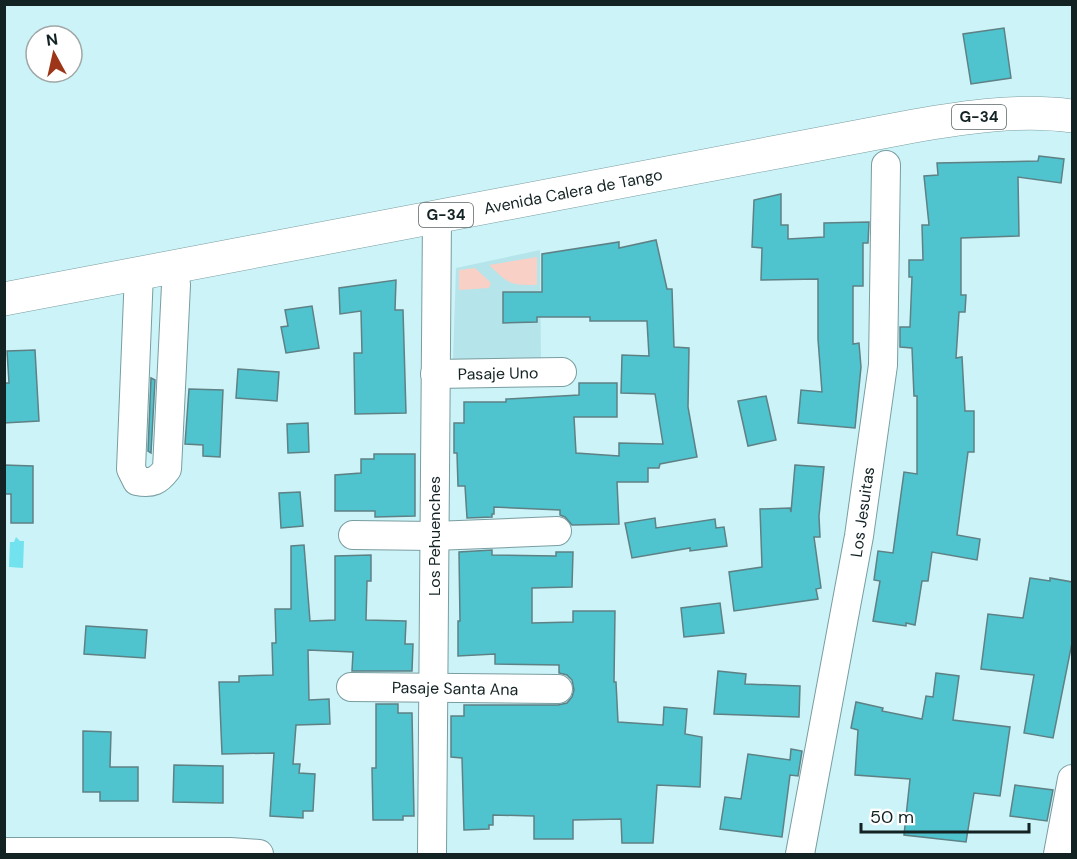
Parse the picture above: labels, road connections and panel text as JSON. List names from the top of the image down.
{
  "streets": {
    "main road": ["G-34", "Avenida Calera de Tango"],
    "street": [
      "Pasaje Uno",
      "Los Jesuitas",
      "Los Pehuenches",
      "Pasaje Santa Ana"
    ]
  },
  "crossings": [
    ["Avenida Calera de Tango", "Los Pehuenches"],
    ["Pasaje Uno", "Los Pehuenches"],
    ["Los Pehuenches", "Pasaje Santa Ana"]
  ],
  "scale_bar": "50 m",
  "north": "top"
}
